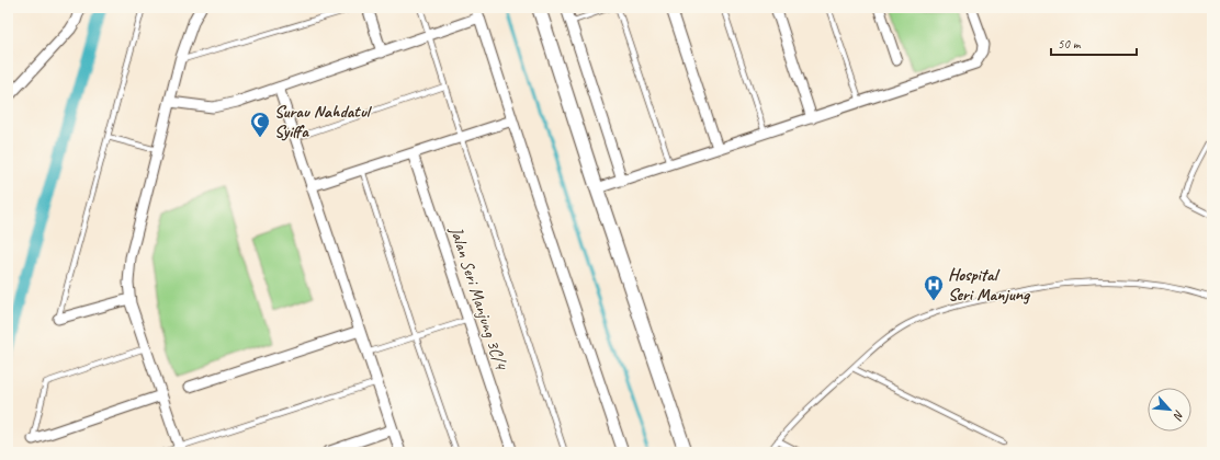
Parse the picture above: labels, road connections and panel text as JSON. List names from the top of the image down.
{
  "streets": {
    "street": ["Jalan Seri Manjung 3C/4"]
  },
  "places": {
    "mosque": ["Surau Nahdatul Syiffa"],
    "hospital": ["Hospital Seri Manjung"]
  },
  "scale_bar": "50 m",
  "north": "bottom right"
}
